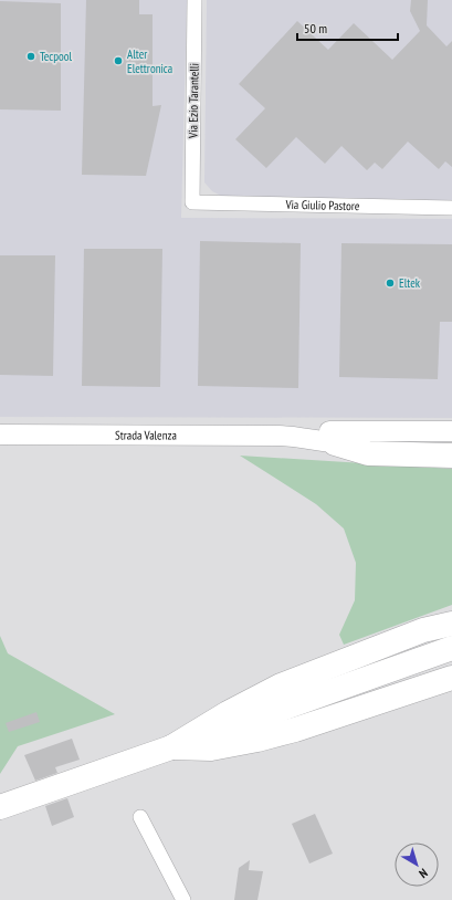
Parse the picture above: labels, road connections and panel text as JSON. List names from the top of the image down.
{
  "streets": {
    "main road": ["Strada Valenza"],
    "street": ["Via Ezio Tarantelli", "Via Giulio Pastore"]
  },
  "crossings": [
    ["Via Ezio Tarantelli", "Via Giulio Pastore"]
  ],
  "places": ["Tecpool", "Alter Elettronica", "Eltek"],
  "scale_bar": "50 m",
  "north": "bottom right"
}
